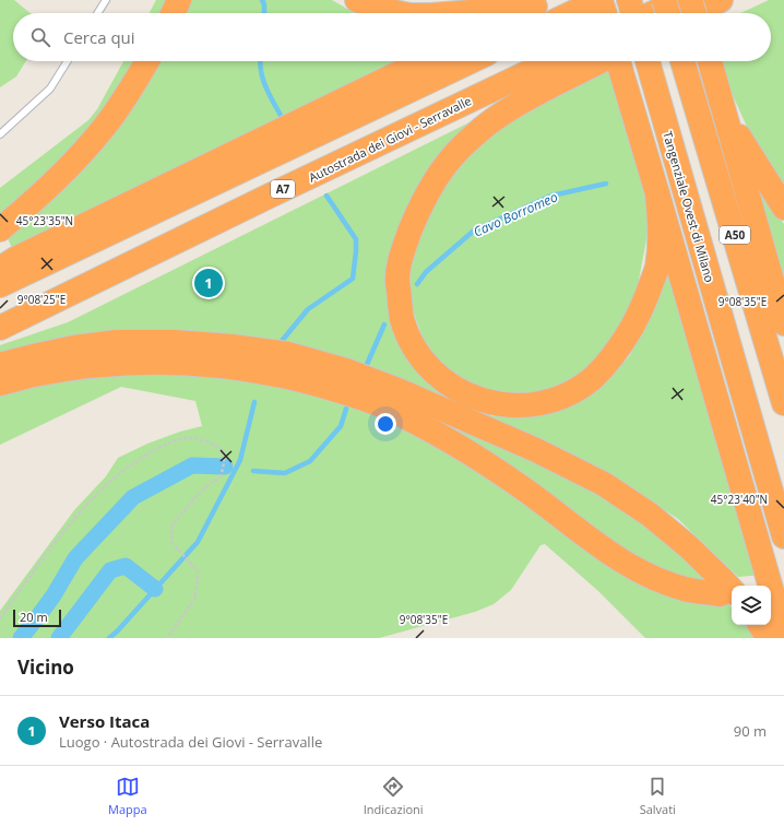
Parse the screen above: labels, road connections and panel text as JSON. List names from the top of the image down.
{
  "streets": {
    "highway": [
      "Autostrada dei Giovi - Serravalle",
      "A7",
      "Tangenziale Ovest di Milano",
      "A50"
    ]
  },
  "water": ["Cavo Borromeo"],
  "scale_bar": "20 m",
  "page": {
    "search": "Cerca qui",
    "pins": "1",
    "scale": "20 m",
    "heading": "Vicino",
    "list": [
      {
        "mark": "1",
        "name": "Verso Itaca",
        "note": "Luogo · Autostrada dei Giovi - Serravalle",
        "value": "90 m"
      }
    ],
    "nav": ["Mappa", "Indicazioni", "Salvati"]
  },
  "coordinates": [
    "45°23'35\"N",
    "9°08'25\"E",
    "9°08'35\"E",
    "45°23'40\"N"
  ]
}
